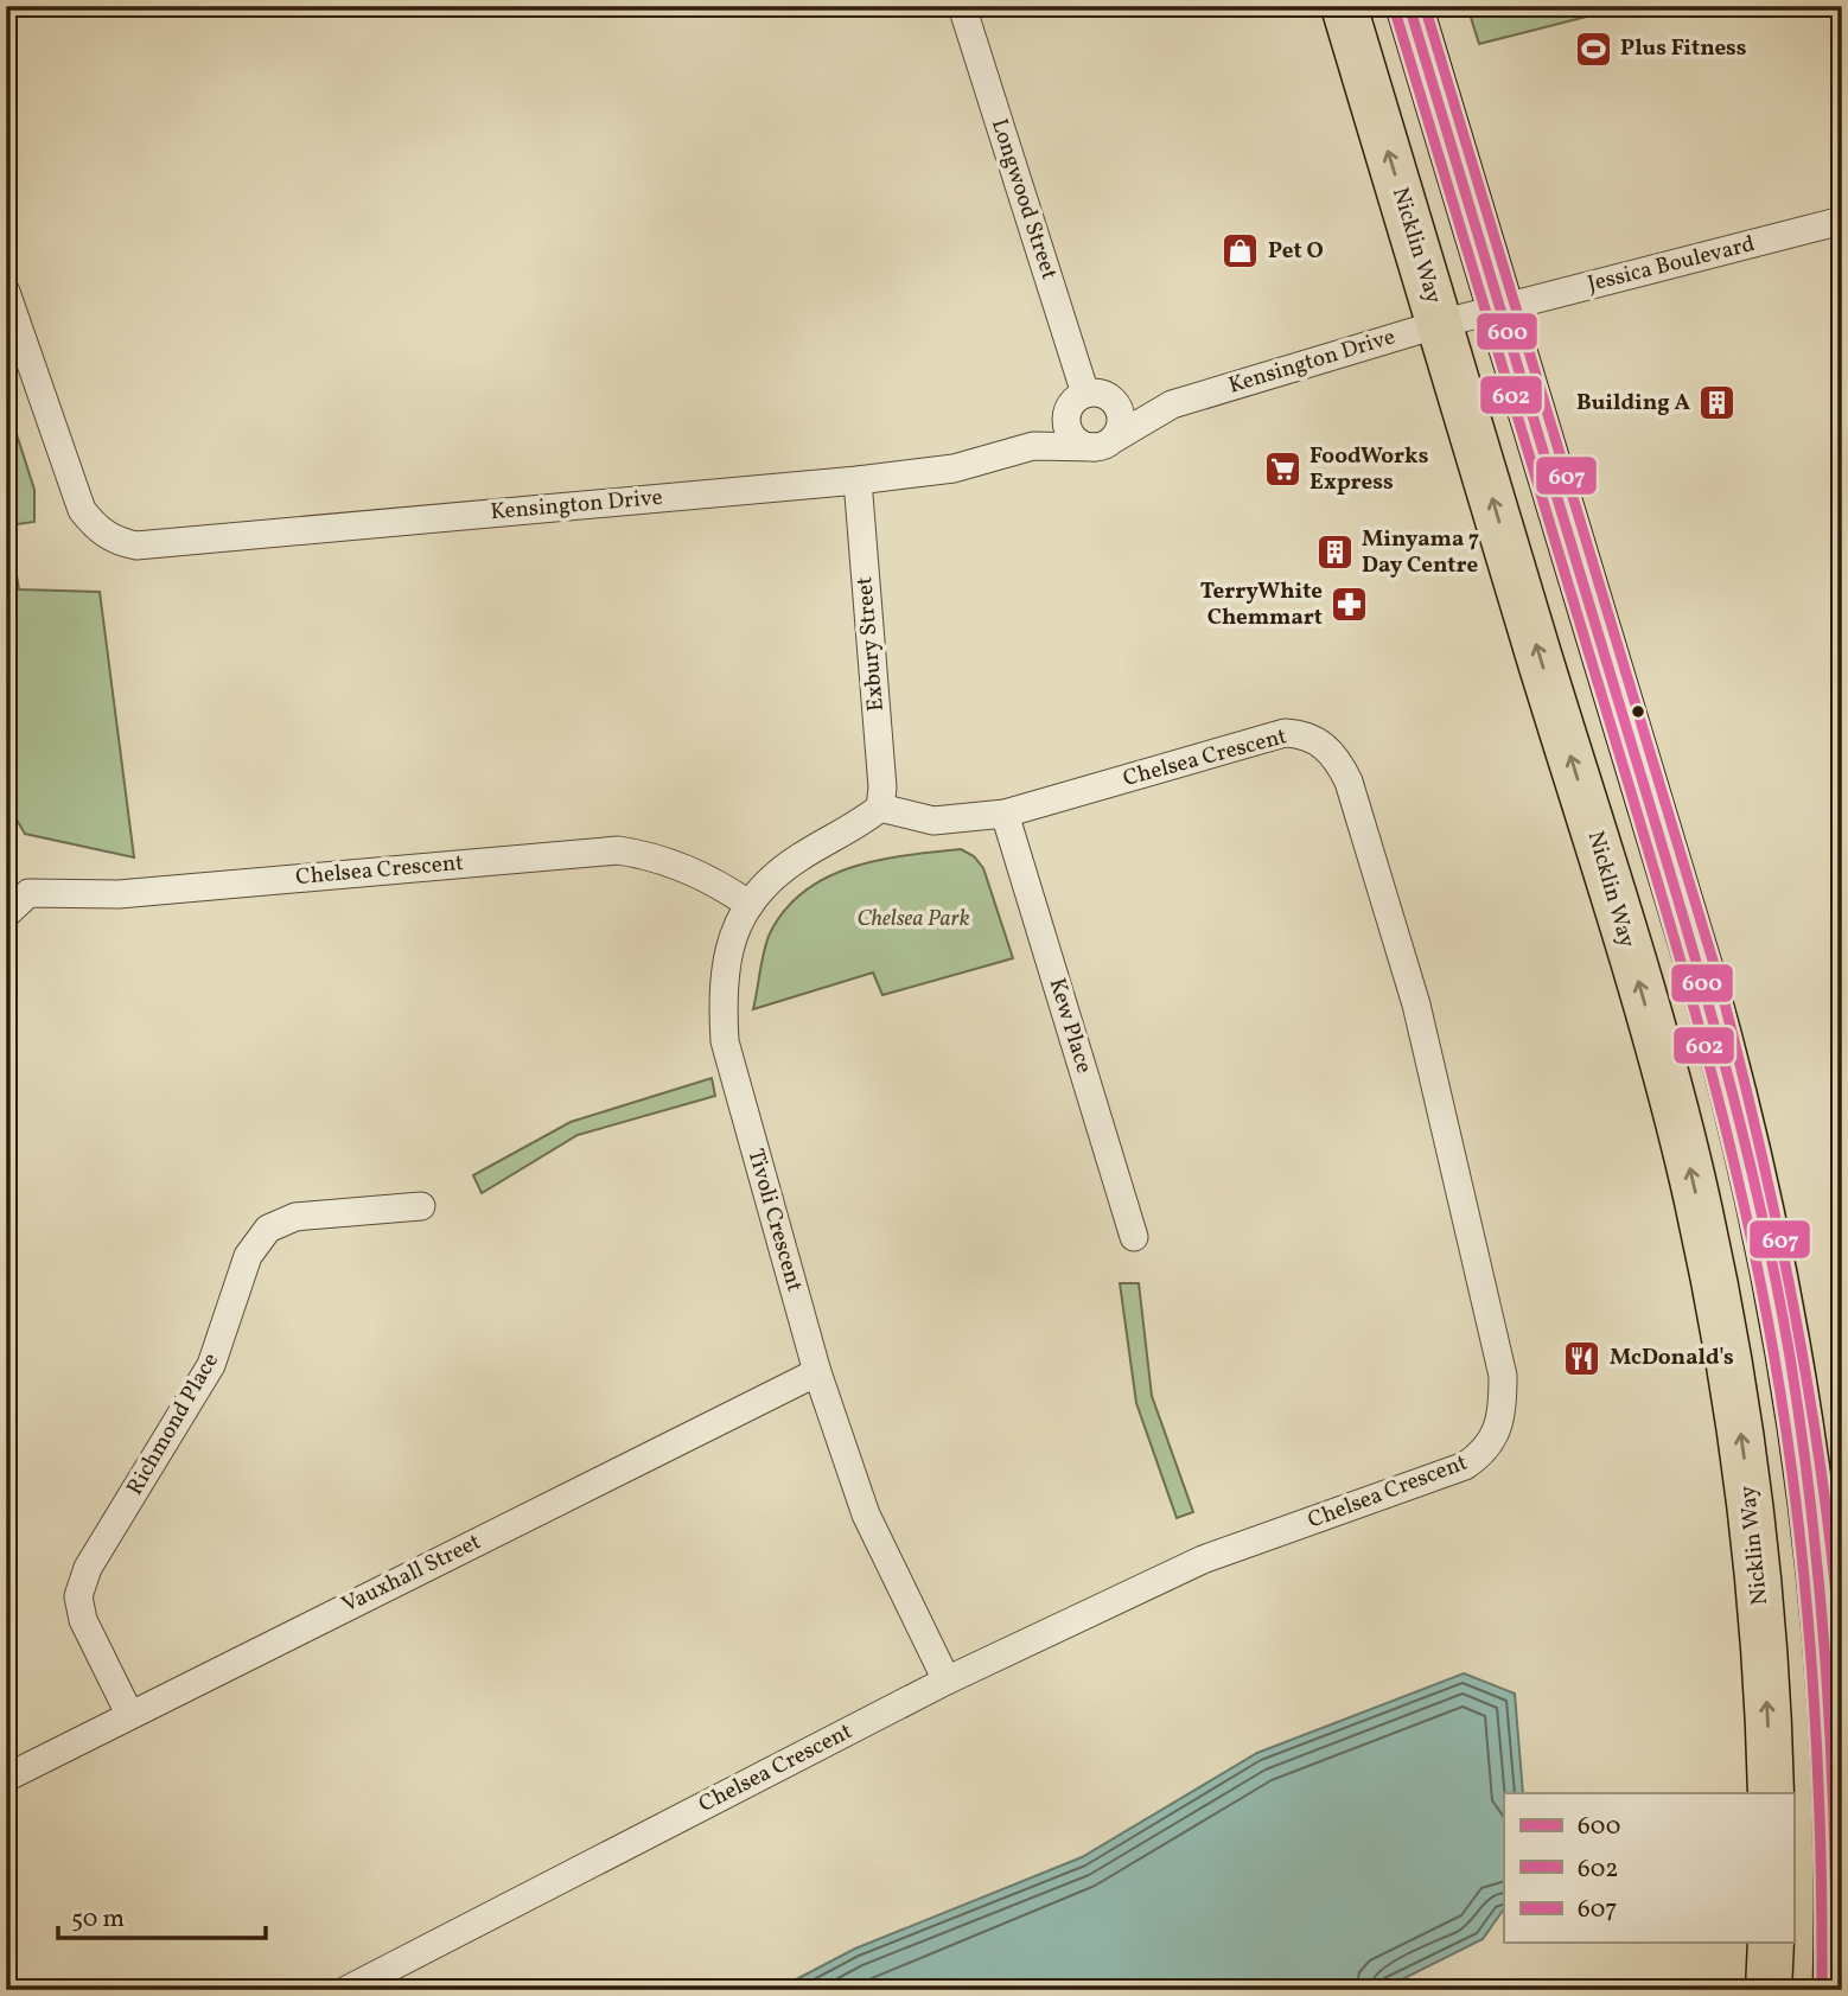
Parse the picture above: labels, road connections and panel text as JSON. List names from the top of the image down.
{
  "streets": {
    "highway": ["Nicklin Way"],
    "street": [
      "Longwood Street",
      "Jessica Boulevard",
      "Kensington Drive",
      "Exbury Street",
      "Chelsea Crescent",
      "Kew Place",
      "Tivoli Crescent",
      "Richmond Place",
      "Vauxhall Street"
    ]
  },
  "crossings": [
    ["Longwood Street", "Kensington Drive"],
    ["Nicklin Way", "Kensington Drive"],
    ["Jessica Boulevard", "Kensington Drive"],
    ["Kensington Drive", "Exbury Street"],
    ["Exbury Street", "Chelsea Crescent"],
    ["Exbury Street", "Tivoli Crescent"],
    ["Chelsea Crescent", "Kew Place"],
    ["Chelsea Crescent", "Tivoli Crescent"],
    ["Tivoli Crescent", "Vauxhall Street"],
    ["Richmond Place", "Vauxhall Street"]
  ],
  "parks": ["Chelsea Park"],
  "places": {
    "sports": ["Plus Fitness"],
    "shop": ["Pet O"],
    "building": ["Building A", "Minyama 7 Day Centre"],
    "supermarket": ["FoodWorks Express"],
    "pharmacy": ["TerryWhite Chemmart"],
    "restaurant": ["McDonald's"]
  },
  "lines": ["transit line 600", "transit line 607", "transit line 602"],
  "legend": ["600", "602", "607"],
  "scale_bar": "50 m"
}
